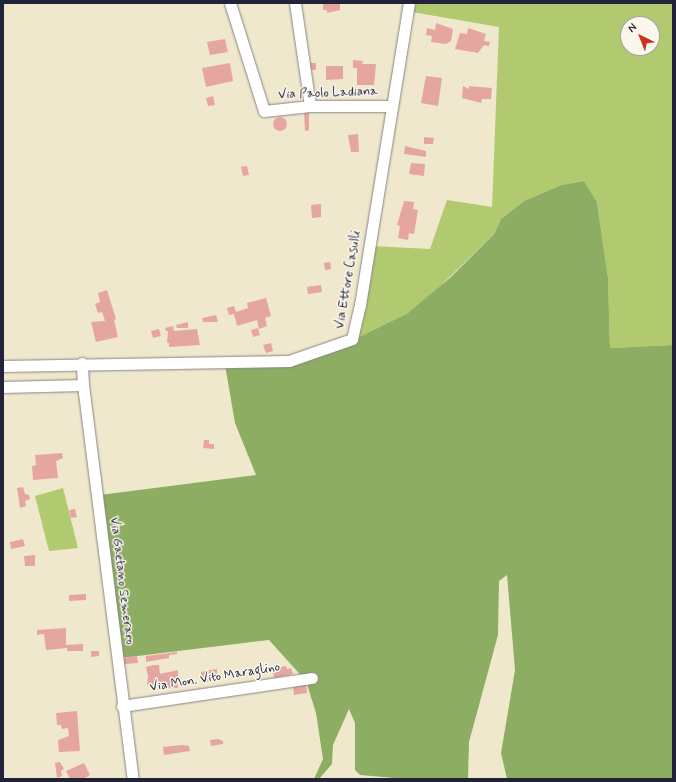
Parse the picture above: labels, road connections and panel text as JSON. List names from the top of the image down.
{
  "streets": {
    "street": [
      "Via Paolo Ladiana",
      "Via Ettore Casulli",
      "Via Gaetano Semeraro",
      "Via Mon. Vito Maraglino"
    ]
  },
  "crossings": [
    ["Via Paolo Ladiana", "Via Ettore Casulli"],
    ["Via Gaetano Semeraro", "Via Mon. Vito Maraglino"]
  ],
  "north": "top left"
}
